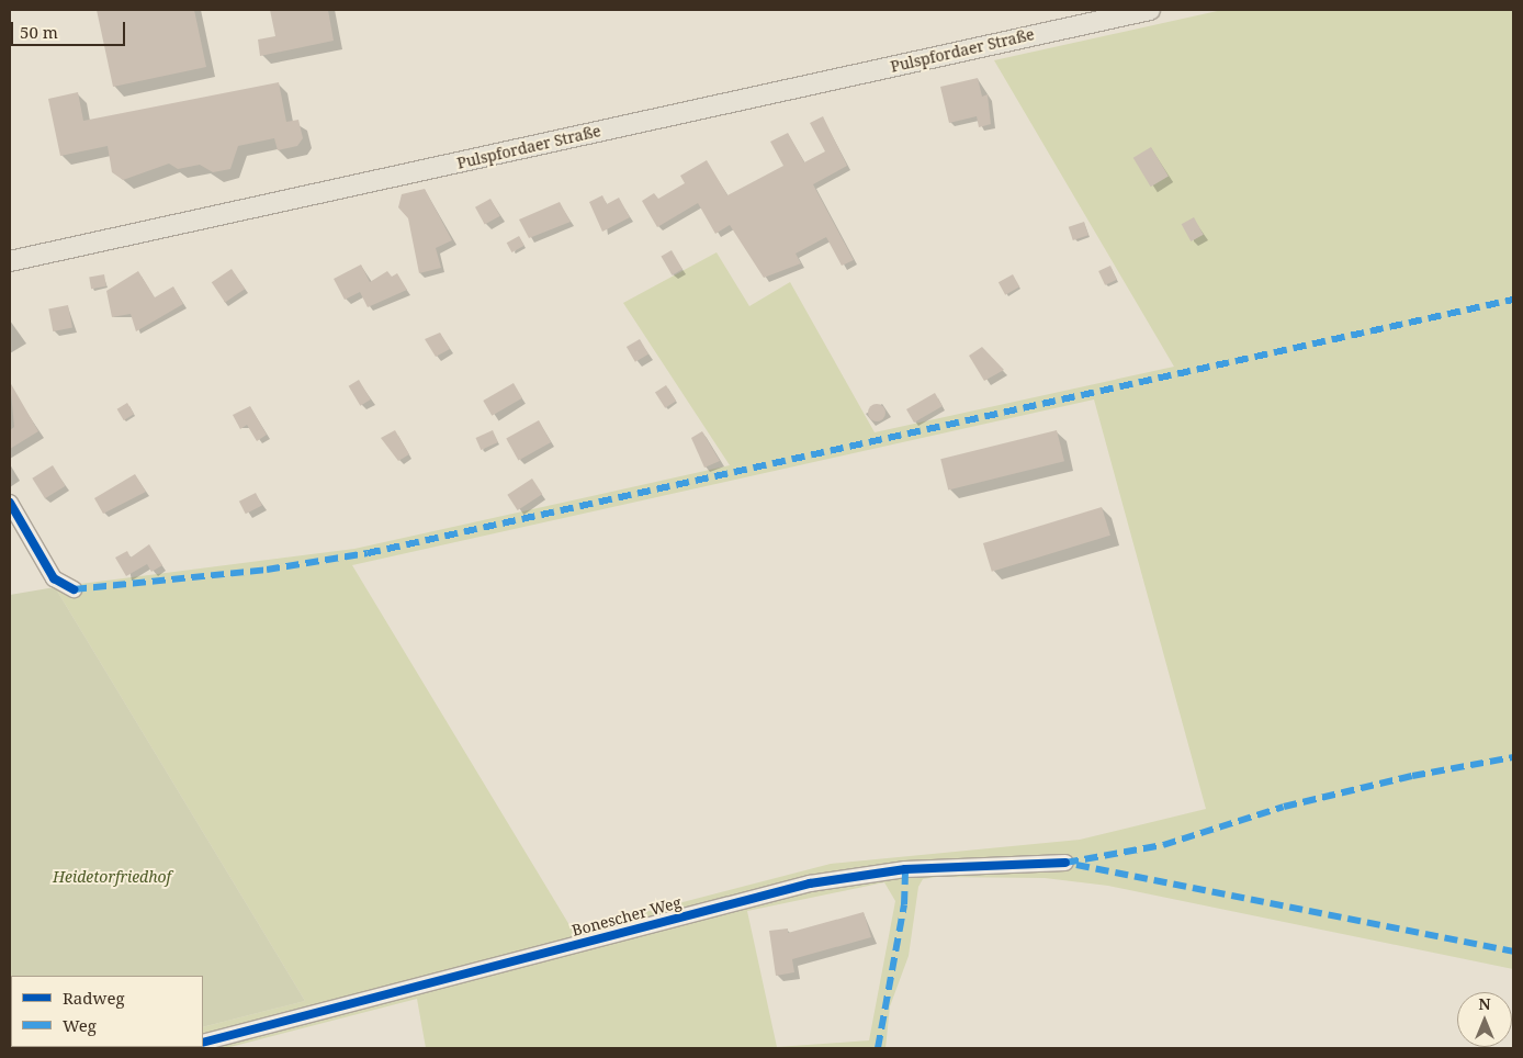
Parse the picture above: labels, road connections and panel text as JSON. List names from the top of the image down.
{
  "streets": {
    "main road": ["Pulspfordaer Straße"],
    "street": ["Bonescher Weg"]
  },
  "parks": ["Heidetorfriedhof"],
  "legend": ["Radweg", "Weg"],
  "scale_bar": "50 m",
  "north": "top"
}
